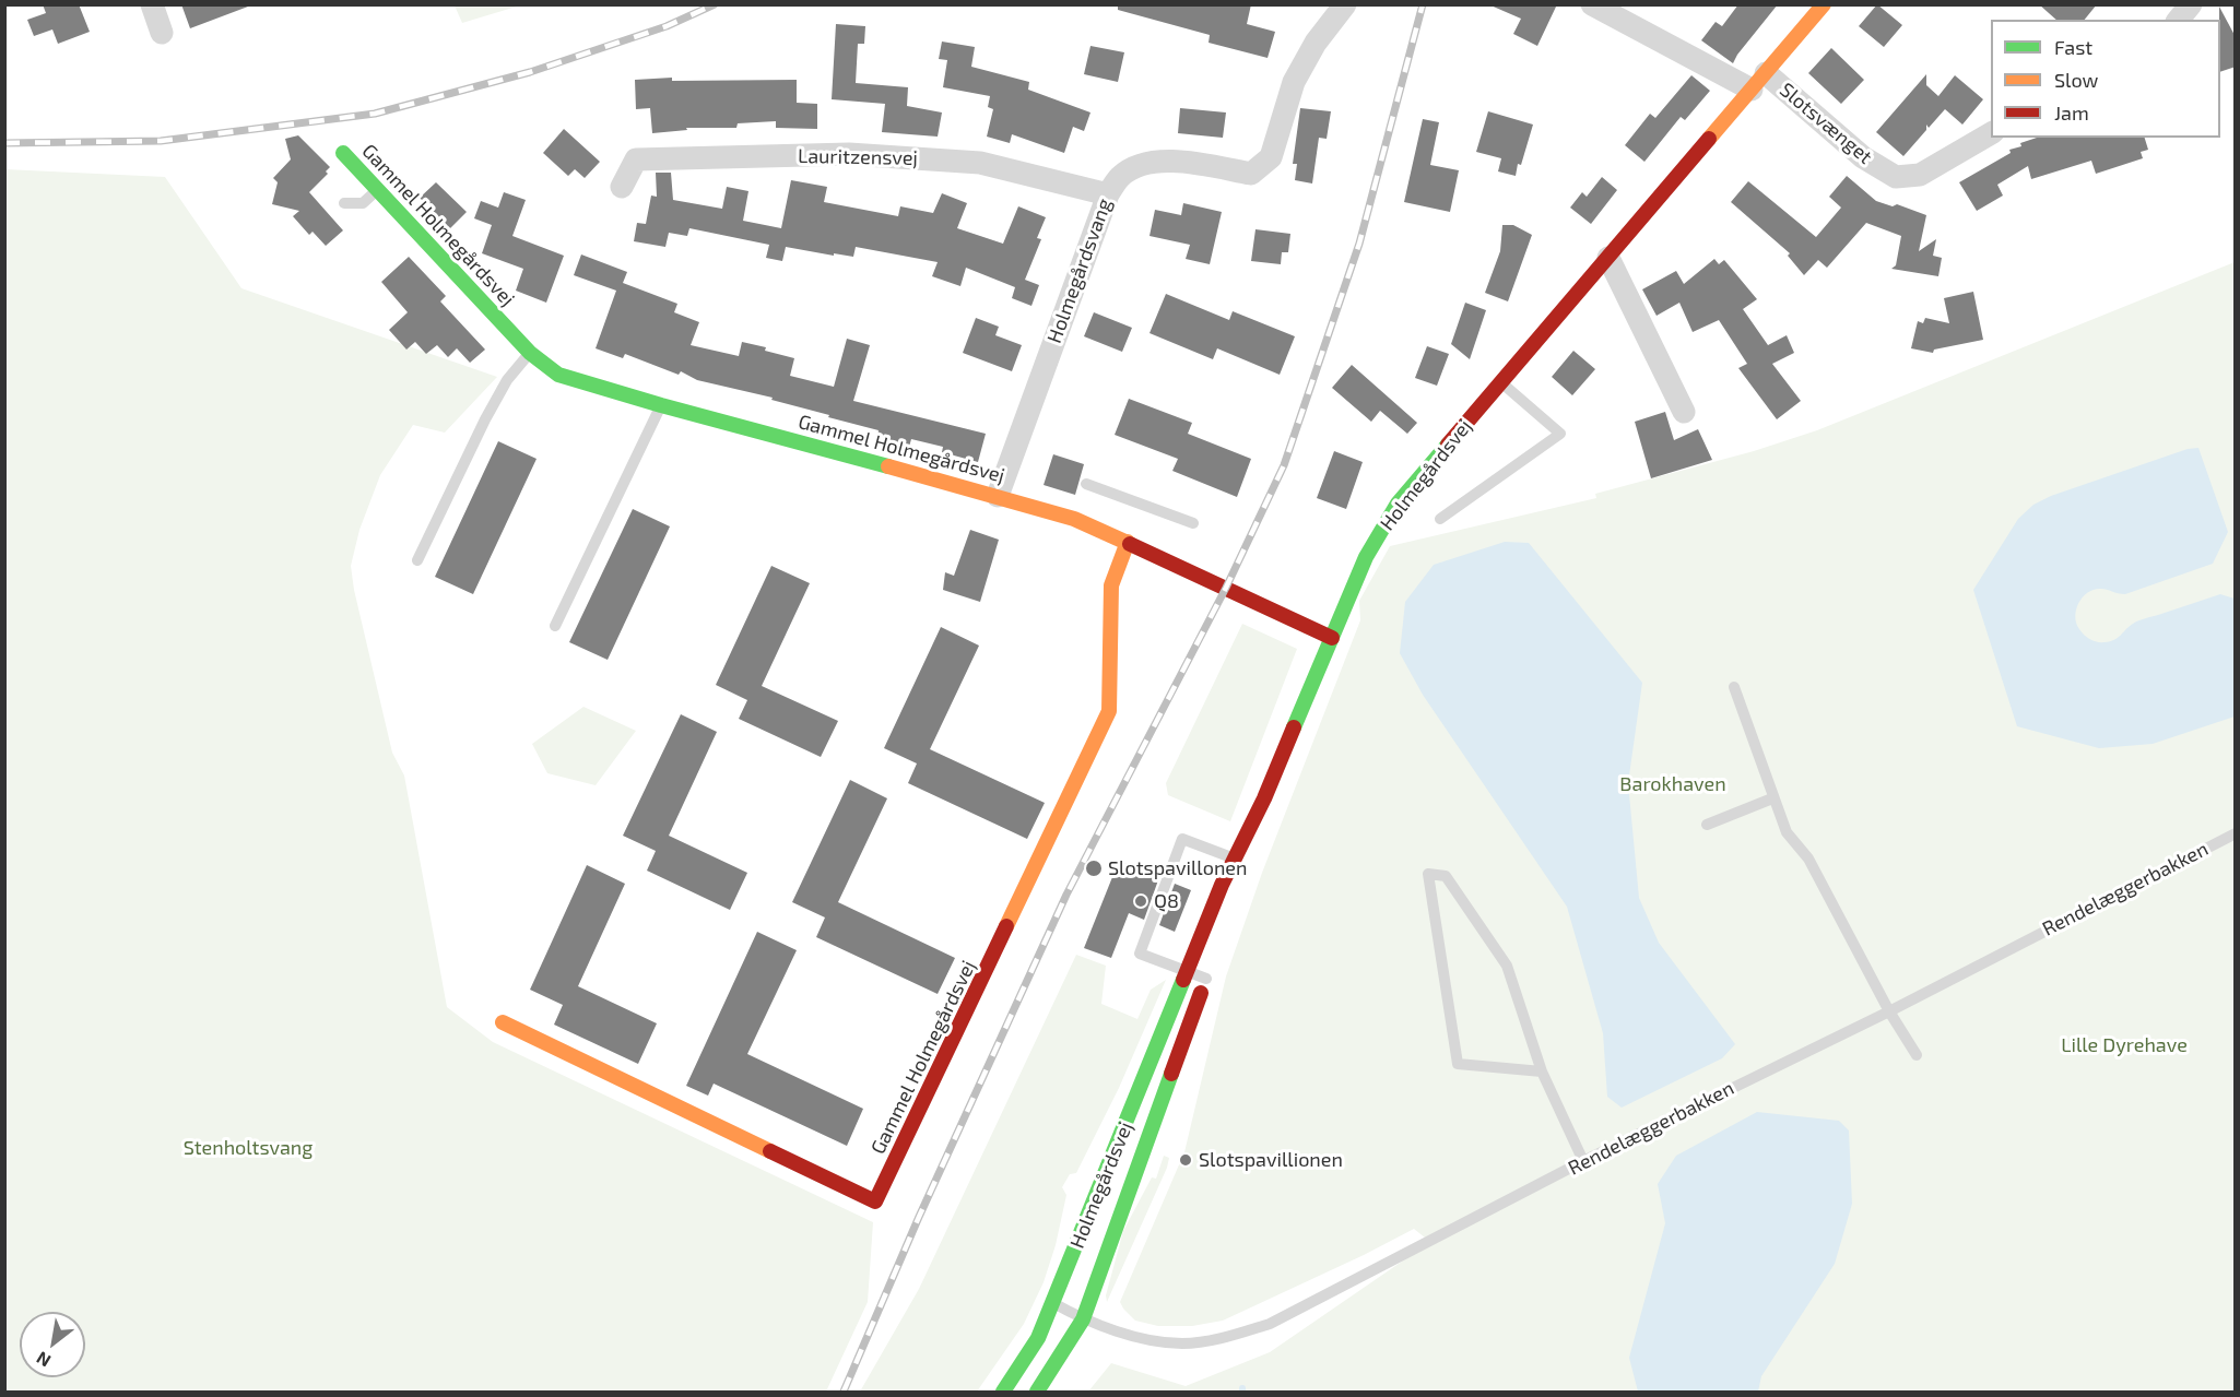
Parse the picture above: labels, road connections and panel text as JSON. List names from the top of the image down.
{
  "streets": {
    "street": [
      "Slotsvænget",
      "Lauritzensvej",
      "Gammel Holmegårdsvej",
      "Holmegårdsvang",
      "Holmegårdsvej"
    ],
    "lane": ["Rendelæggerbakken"]
  },
  "crossings": [
    ["Slotsvænget", "Holmegårdsvej"],
    ["Lauritzensvej", "Holmegårdsvang"],
    ["Gammel Holmegårdsvej", "Holmegårdsvang"],
    ["Gammel Holmegårdsvej", "Holmegårdsvej"],
    ["Holmegårdsvej", "Rendelæggerbakken"]
  ],
  "parks": ["Barokhaven", "Lille Dyrehave", "Stenholtsvang"],
  "places": ["Slotspavillonen", "Q8", "Slotspavillionen"],
  "legend": ["Fast", "Slow", "Jam"],
  "north": "bottom left"
}
